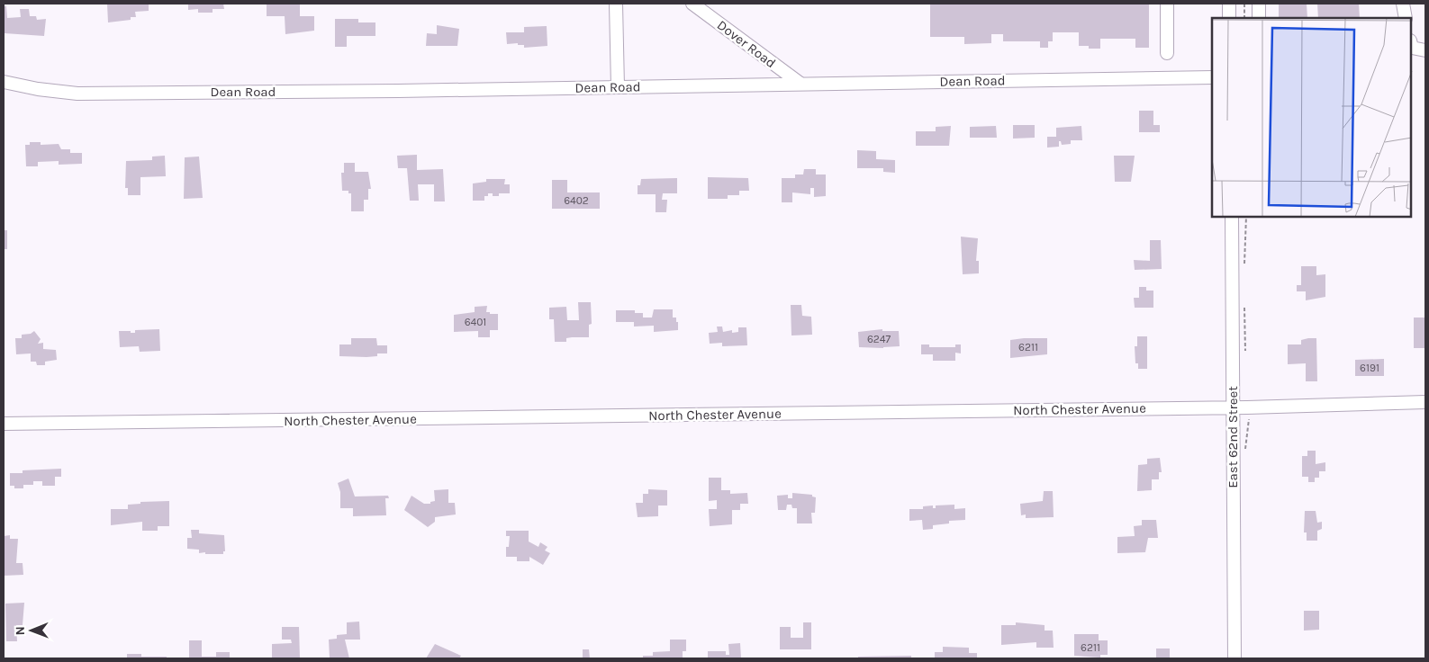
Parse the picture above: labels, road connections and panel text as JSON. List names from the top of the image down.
{
  "streets": {
    "street": [
      "Dover Road",
      "Dean Road",
      "North Chester Avenue",
      "East 62nd Street"
    ]
  },
  "crossings": [
    ["Dover Road", "Dean Road"],
    ["North Chester Avenue", "East 62nd Street"]
  ],
  "house_numbers": [
    "6402",
    "6401",
    "6247",
    "6211",
    "6191",
    "6211"
  ],
  "north": "left"
}
